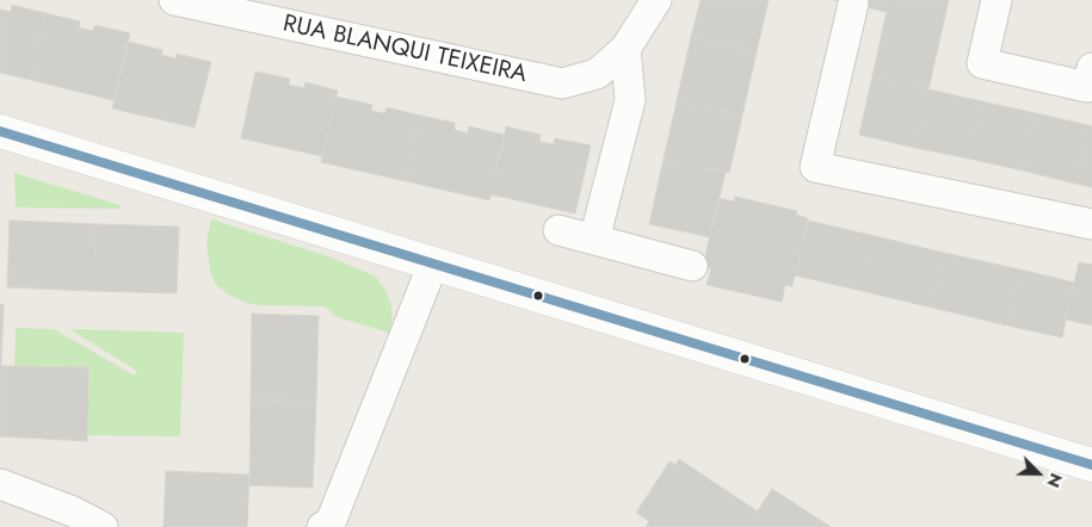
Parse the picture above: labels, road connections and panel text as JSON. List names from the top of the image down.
{
  "streets": {
    "street": ["RUA BLANQUI TEIXEIRA"]
  },
  "north": "bottom right"
}
